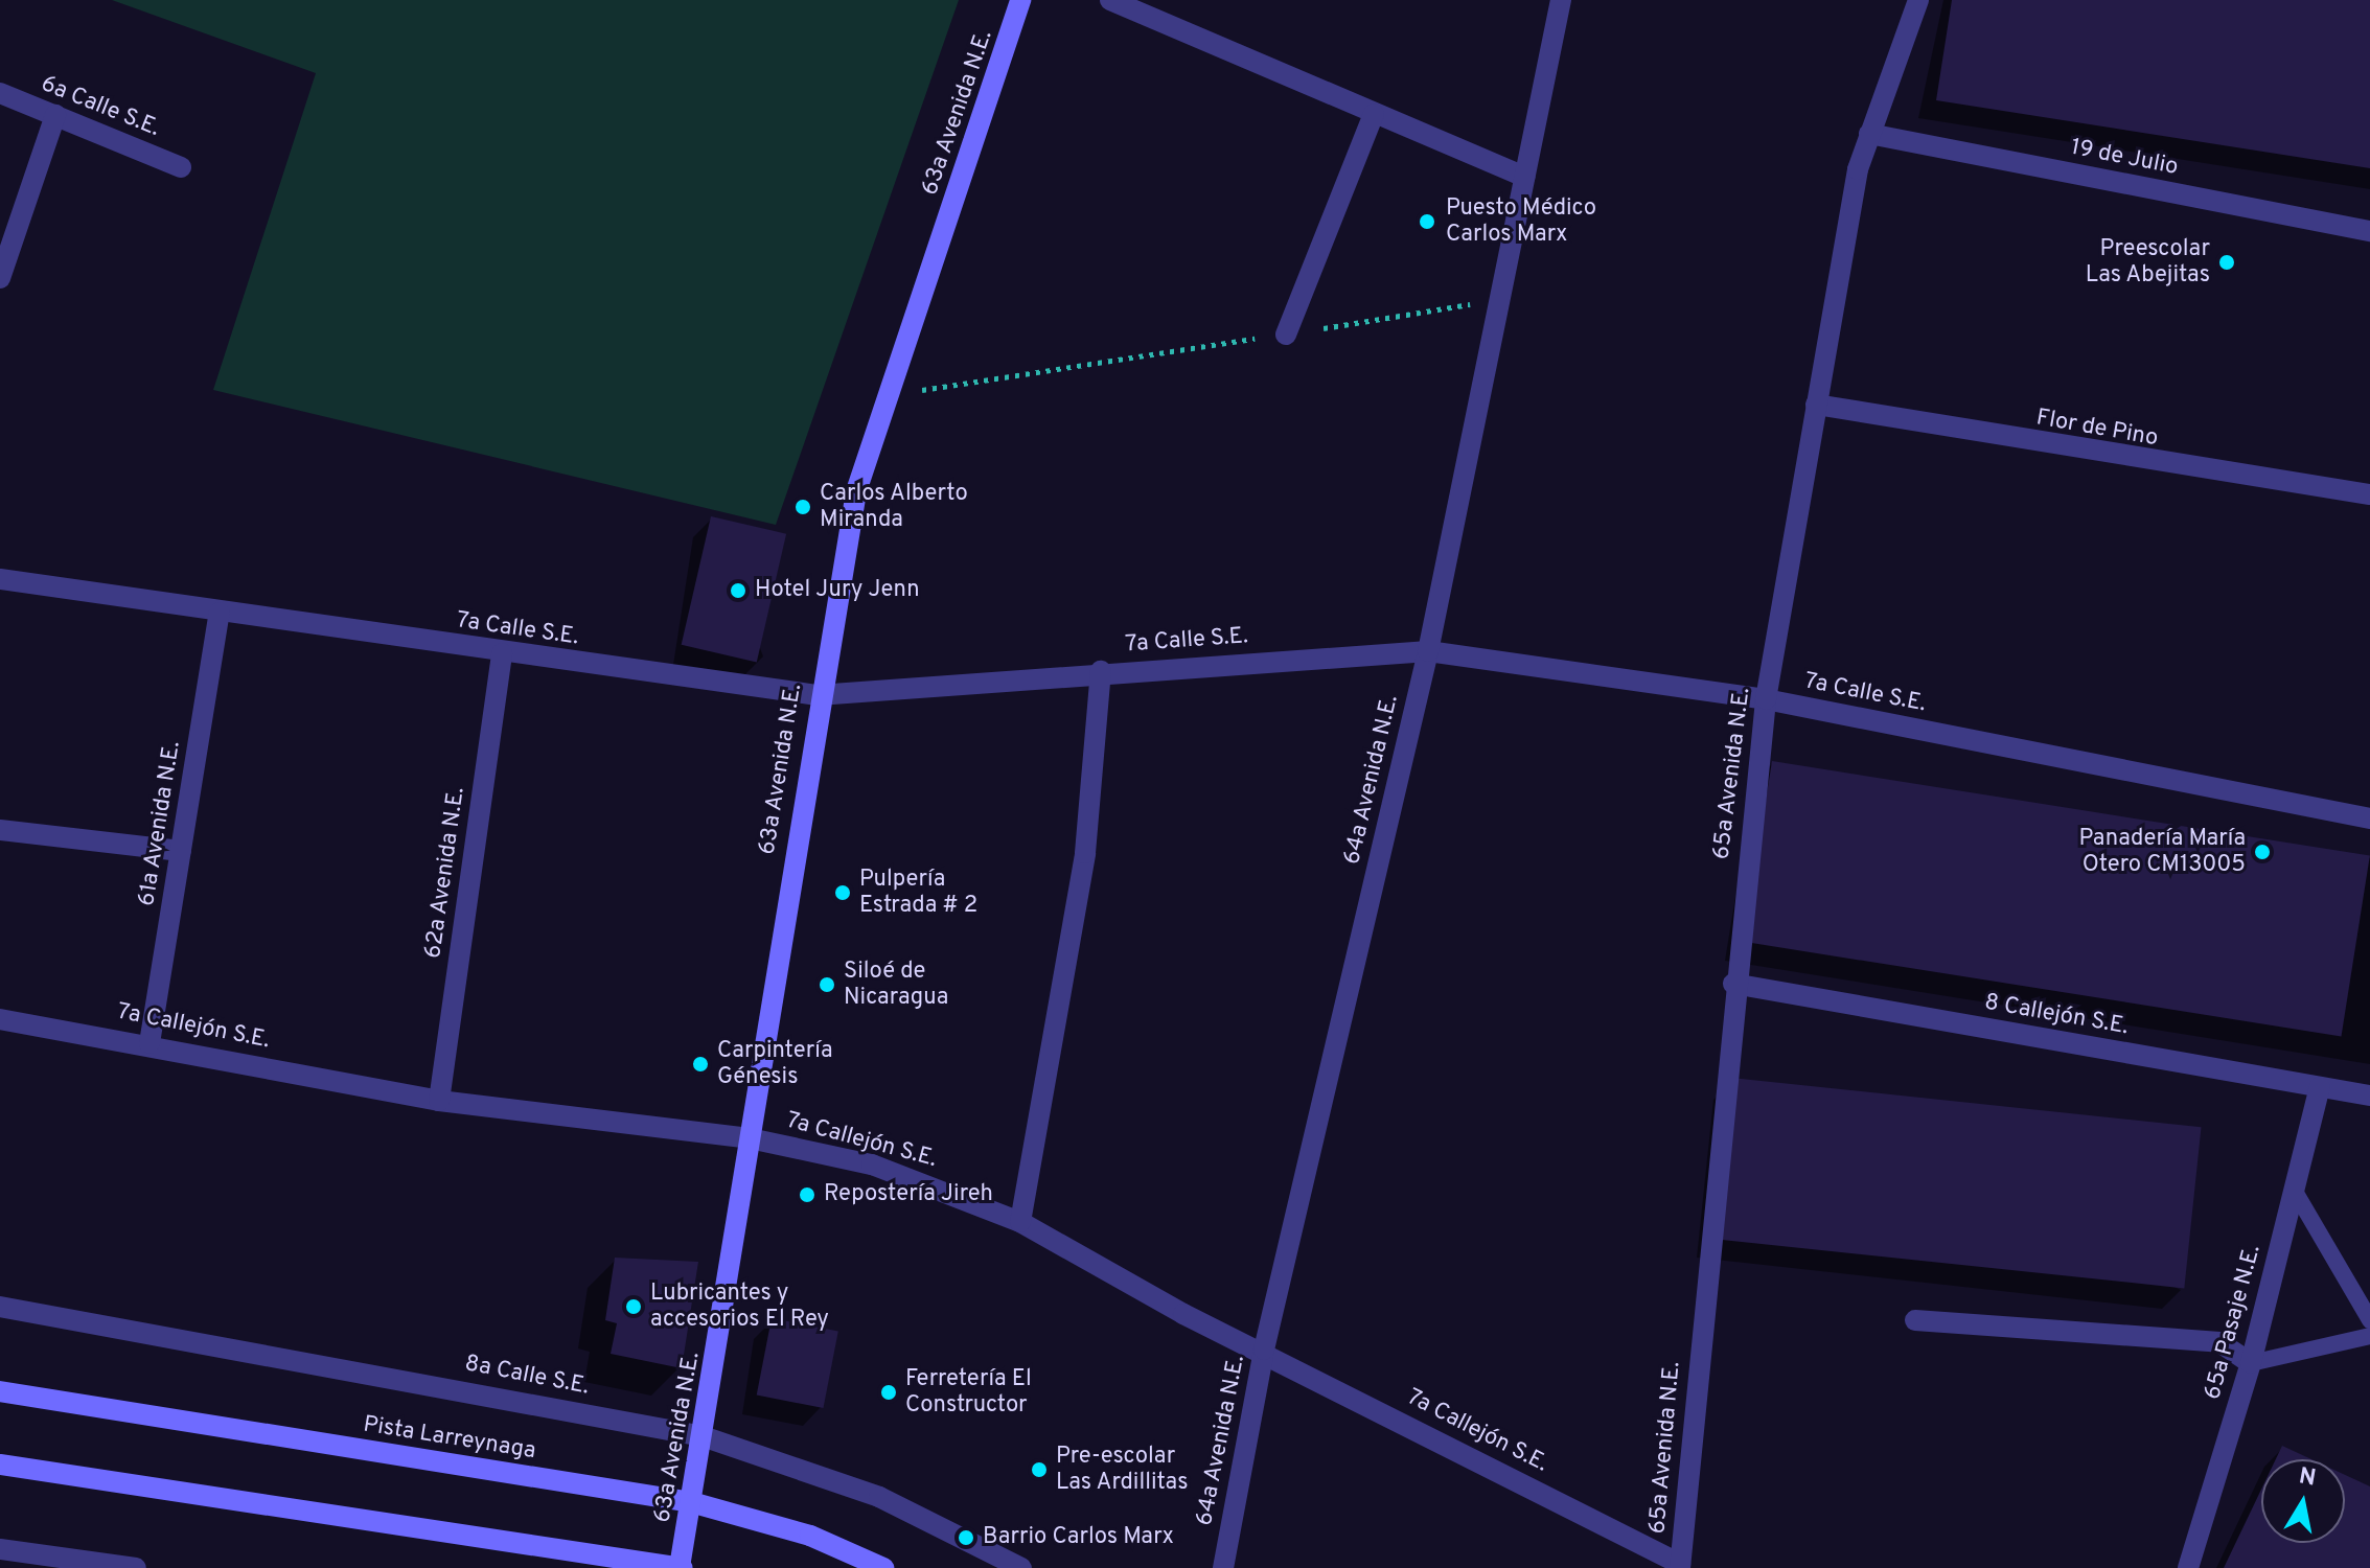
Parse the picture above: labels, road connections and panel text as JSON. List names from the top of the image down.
{
  "streets": {
    "street": [
      "6a Calle S.E.",
      "63a Avenida N.E.",
      "19 de Julio",
      "Flor de Pino",
      "7a Calle S.E.",
      "65a Avenida N.E.",
      "64a Avenida N.E.",
      "61a Avenida N.E.",
      "62a Avenida N.E.",
      "8 Callejón S.E.",
      "7a Callejón S.E.",
      "65a Pasaje N.E.",
      "8a Calle S.E.",
      "Pista Larreynaga"
    ]
  },
  "crossings": [
    ["63a Avenida N.E.", "7a Calle S.E."],
    ["63a Avenida N.E.", "7a Callejón S.E."],
    ["63a Avenida N.E.", "8a Calle S.E."],
    ["63a Avenida N.E.", "Pista Larreynaga"],
    ["19 de Julio", "65a Avenida N.E."],
    ["Flor de Pino", "65a Avenida N.E."],
    ["7a Calle S.E.", "65a Avenida N.E."],
    ["7a Calle S.E.", "64a Avenida N.E."],
    ["7a Calle S.E.", "61a Avenida N.E."],
    ["7a Calle S.E.", "62a Avenida N.E."],
    ["65a Avenida N.E.", "8 Callejón S.E."],
    ["65a Avenida N.E.", "7a Callejón S.E."],
    ["64a Avenida N.E.", "7a Callejón S.E."],
    ["61a Avenida N.E.", "7a Callejón S.E."],
    ["62a Avenida N.E.", "7a Callejón S.E."],
    ["8 Callejón S.E.", "65a Pasaje N.E."]
  ],
  "places": [
    "Puesto Médico Carlos Marx",
    "Preescolar Las Abejitas",
    "Carlos Alberto Miranda",
    "Hotel Jury Jenn",
    "Panadería María Otero CM13005",
    "Pulpería Estrada # 2",
    "Siloé de Nicaragua",
    "Carpintería Génesis",
    "Repostería Jireh",
    "Lubricantes y accesorios El Rey",
    "Ferretería El Constructor",
    "Pre-escolar Las Ardillitas",
    "Barrio Carlos Marx"
  ],
  "north": "top"
}
